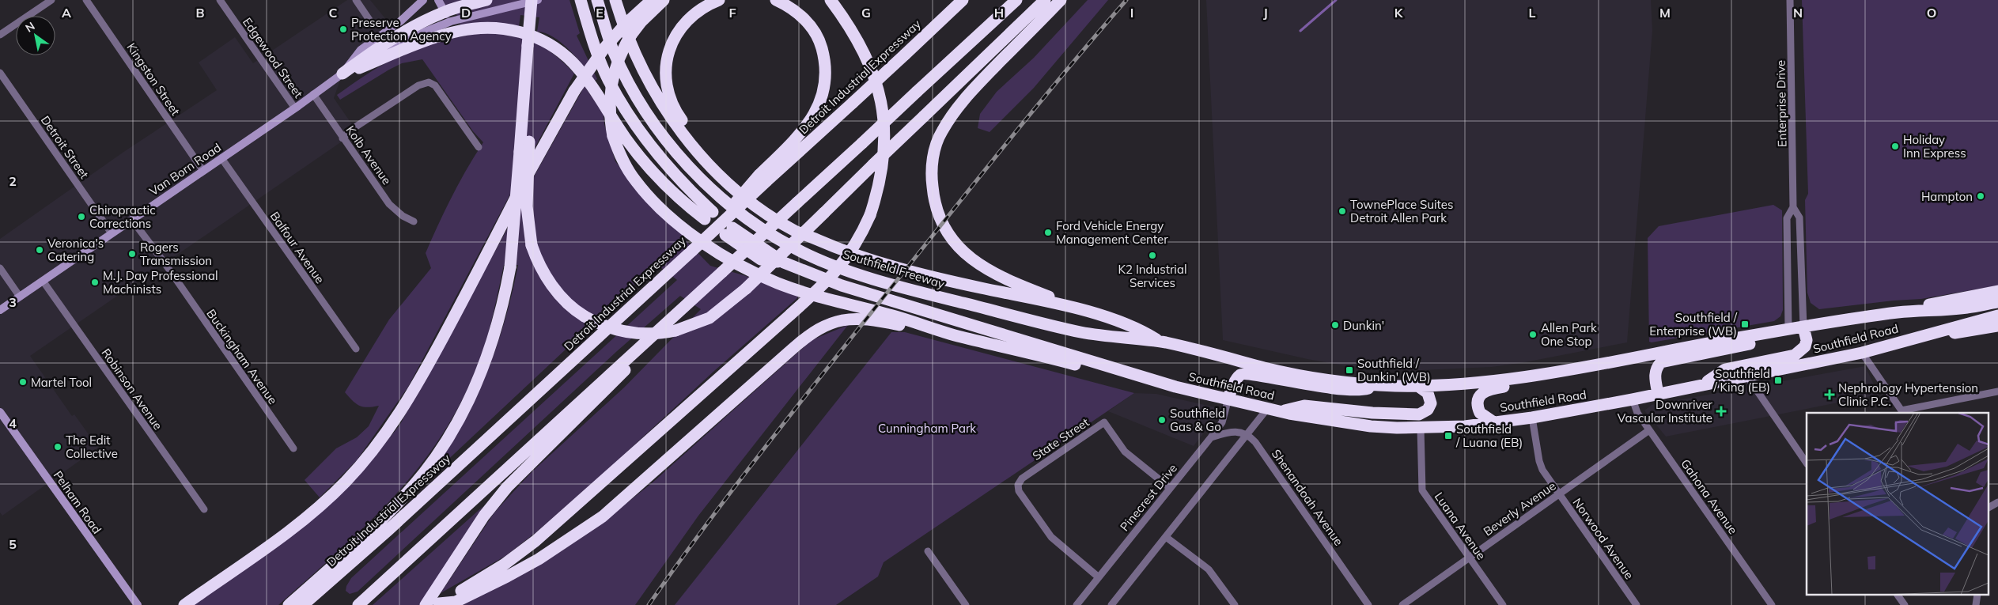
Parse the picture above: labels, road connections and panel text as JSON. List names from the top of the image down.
{
  "streets": {
    "highway": ["Detroit Industrial Expressway", "Southfield Freeway", "Southfield Road"],
    "main road": ["Van Born Road", "Pelham Road"],
    "street": [
      "Edgewood Street",
      "Kingston Street",
      "Enterprise Drive",
      "Detroit Street",
      "Kolb Avenue",
      "Balfour Avenue",
      "Buckingham Avenue",
      "Robinson Avenue",
      "State Street",
      "Gahona Avenue",
      "Pinecrest Drive",
      "Shenandoah Avenue",
      "Beverly Avenue",
      "Luana Avenue",
      "Norwood Avenue"
    ]
  },
  "crossings": [
    ["Edgewood Street", "Van Born Road"],
    ["Kingston Street", "Van Born Road"],
    ["Enterprise Drive", "Southfield Road"],
    ["Detroit Street", "Van Born Road"],
    ["Kolb Avenue", "Van Born Road"],
    ["Van Born Road", "Balfour Avenue"],
    ["Van Born Road", "Buckingham Avenue"],
    ["Van Born Road", "Robinson Avenue"],
    ["Southfield Freeway", "Southfield Road"],
    ["Southfield Road", "Gahona Avenue"],
    ["Southfield Road", "Pinecrest Drive"],
    ["Southfield Road", "Luana Avenue"],
    ["Southfield Road", "Norwood Avenue"],
    ["State Street", "Pinecrest Drive"],
    ["Gahona Avenue", "Beverly Avenue"],
    ["Beverly Avenue", "Luana Avenue"],
    ["Beverly Avenue", "Norwood Avenue"]
  ],
  "parks": ["Cunningham Park"],
  "places": {
    "other": [
      "Preserve Protection Agency",
      "Holiday Inn Express",
      "Hampton",
      "TownePlace Suites Detroit Allen Park",
      "Chiropractic Corrections",
      "Ford Vehicle Energy Management Center",
      "Veronica's Catering",
      "Rogers Transmission",
      "K2 Industrial Services",
      "M.J. Day Professional Machinists",
      "Dunkin'",
      "Allen Park One Stop",
      "Martel Tool",
      "Southfield Gas & Go",
      "The Edit Collective"
    ],
    "transit": [
      "Southfield / Enterprise (WB)",
      "Southfield / Dunkin' (WB)",
      "Southfield / King (EB)",
      "Southfield / Luana (EB)"
    ],
    "health": ["Nephrology Hypertension Clinic P.C.", "Downriver Vascular Institute"]
  },
  "north": "top left",
  "grid": {
    "columns": [
      "A",
      "B",
      "C",
      "D",
      "E",
      "F",
      "G",
      "H",
      "I",
      "J",
      "K",
      "L",
      "M",
      "N",
      "O"
    ],
    "rows": [
      "2",
      "3",
      "4",
      "5"
    ]
  }
}
